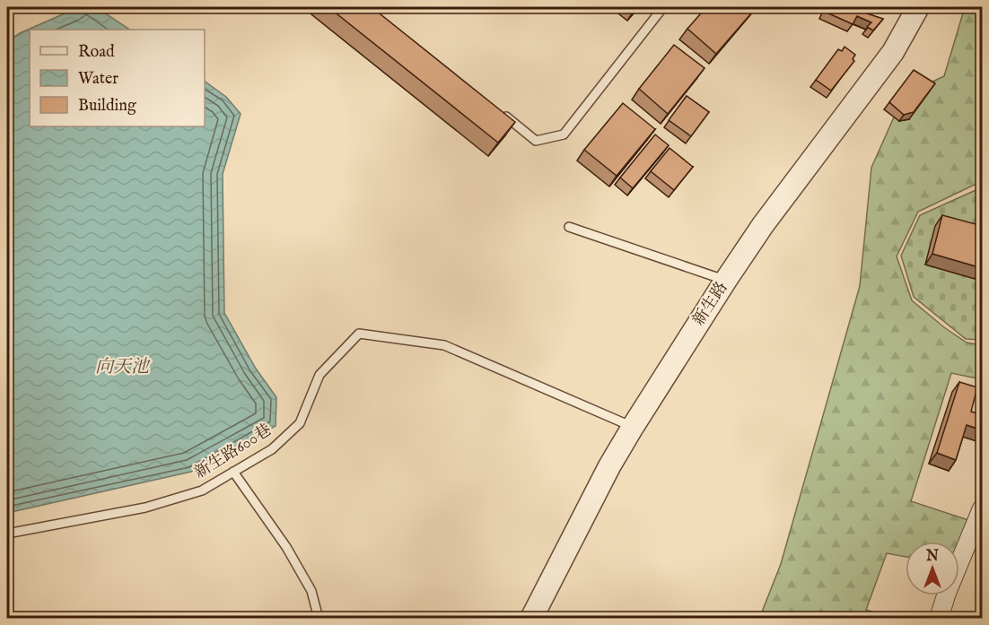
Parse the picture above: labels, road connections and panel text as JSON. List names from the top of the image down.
{
  "streets": {
    "street": ["新生路"],
    "lane": ["新生路600巷"]
  },
  "crossings": [
    ["新生路", "新生路600巷"]
  ],
  "water": ["向天池"],
  "legend": ["Road", "Water", "Building"],
  "north": "top"
}
